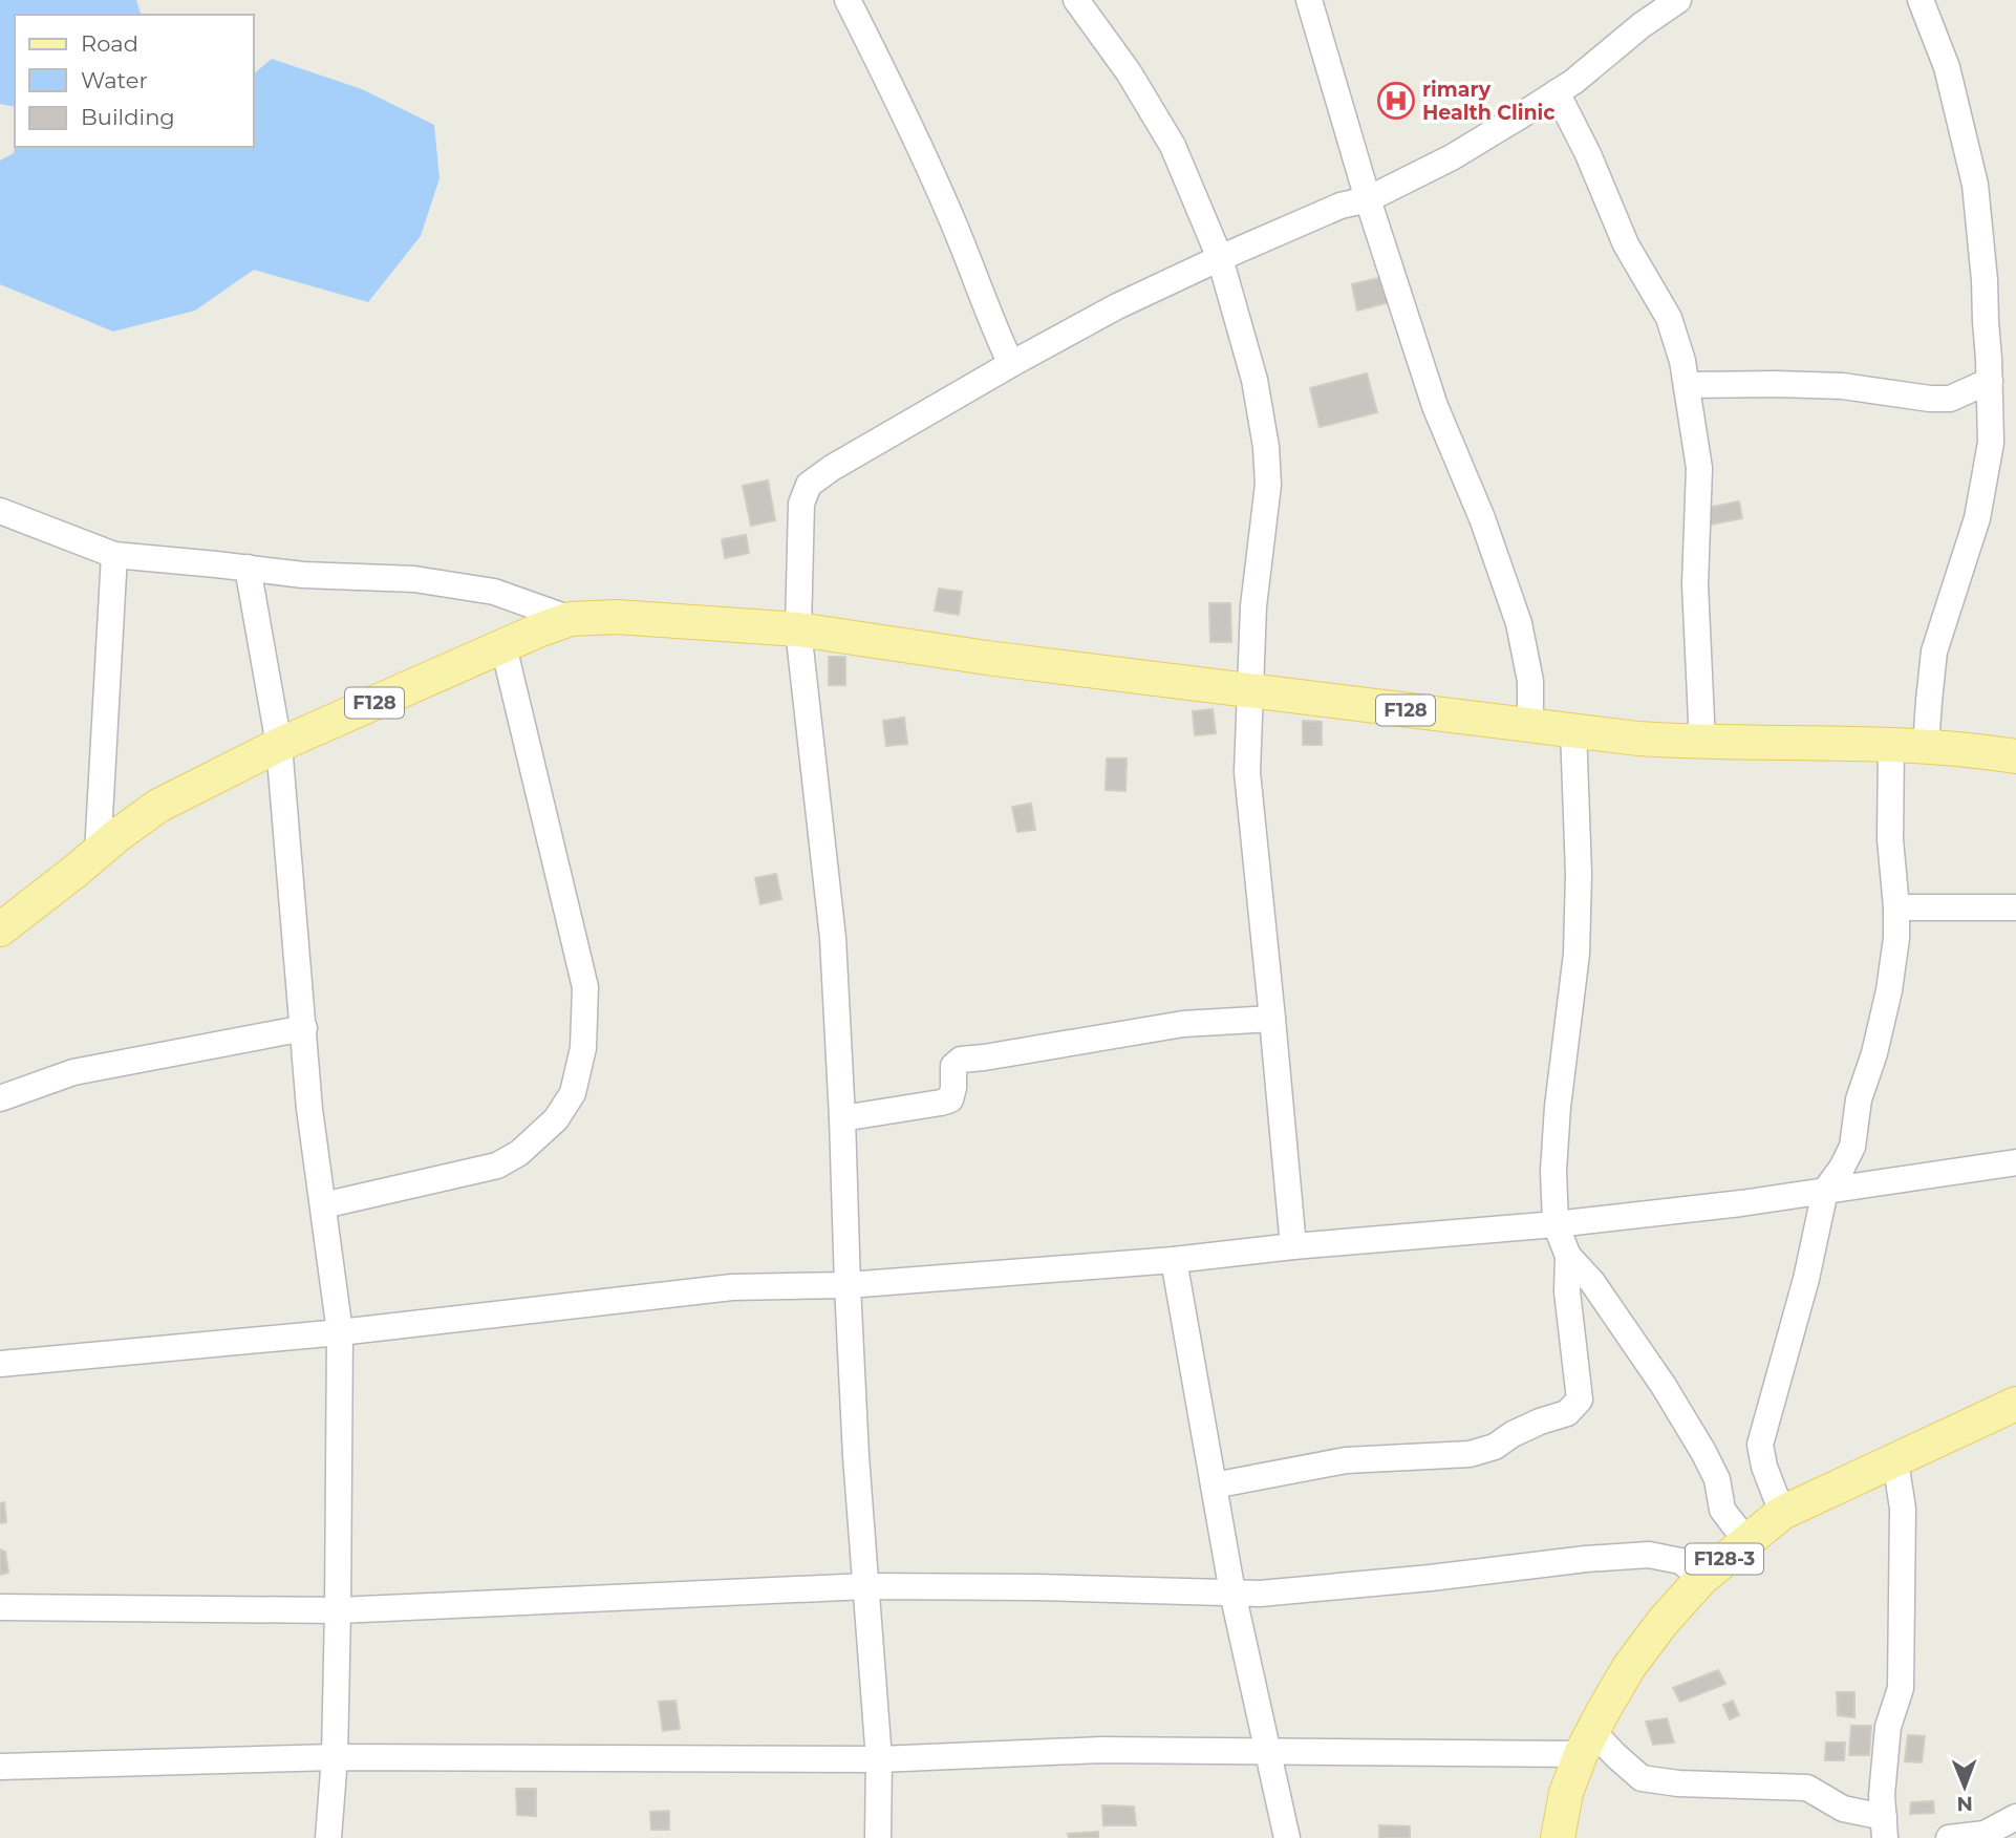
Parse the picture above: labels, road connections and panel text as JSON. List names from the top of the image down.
{
  "streets": {
    "main road": ["F128", "F128-3"]
  },
  "places": {
    "hospital": ["rimary Health Clinic"]
  },
  "legend": ["Road", "Water", "Building"],
  "north": "bottom"
}
